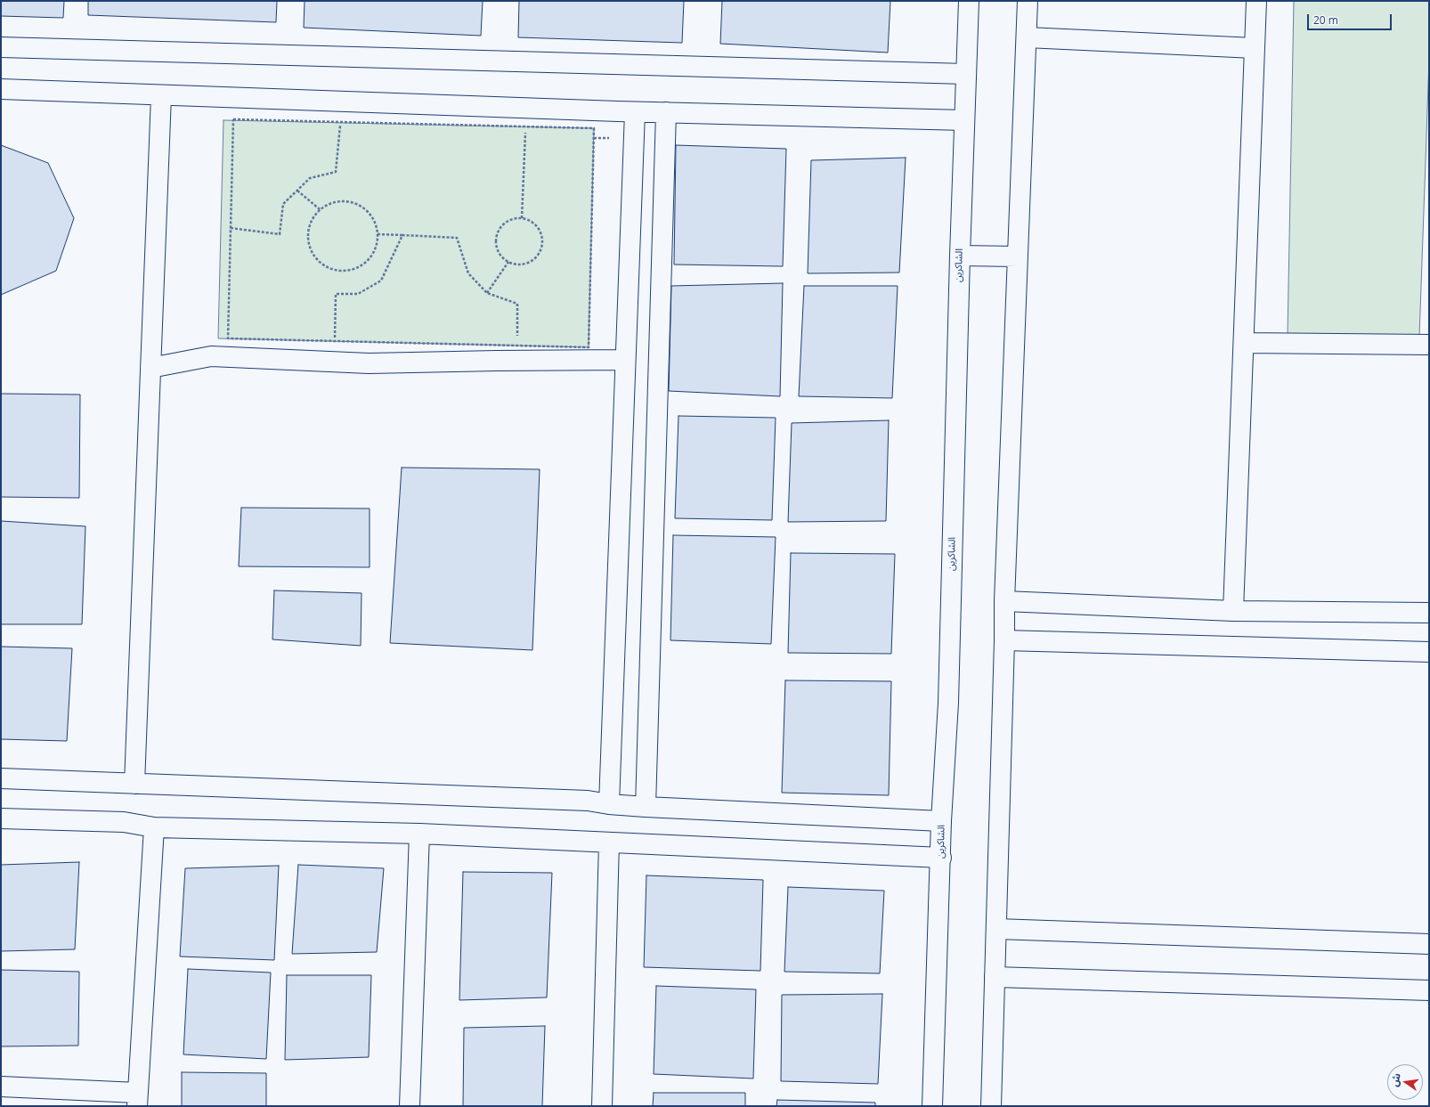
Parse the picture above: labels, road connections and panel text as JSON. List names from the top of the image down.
{
  "streets": {
    "street": ["الشاكرين"]
  },
  "scale_bar": "20 m",
  "north": "left"
}
